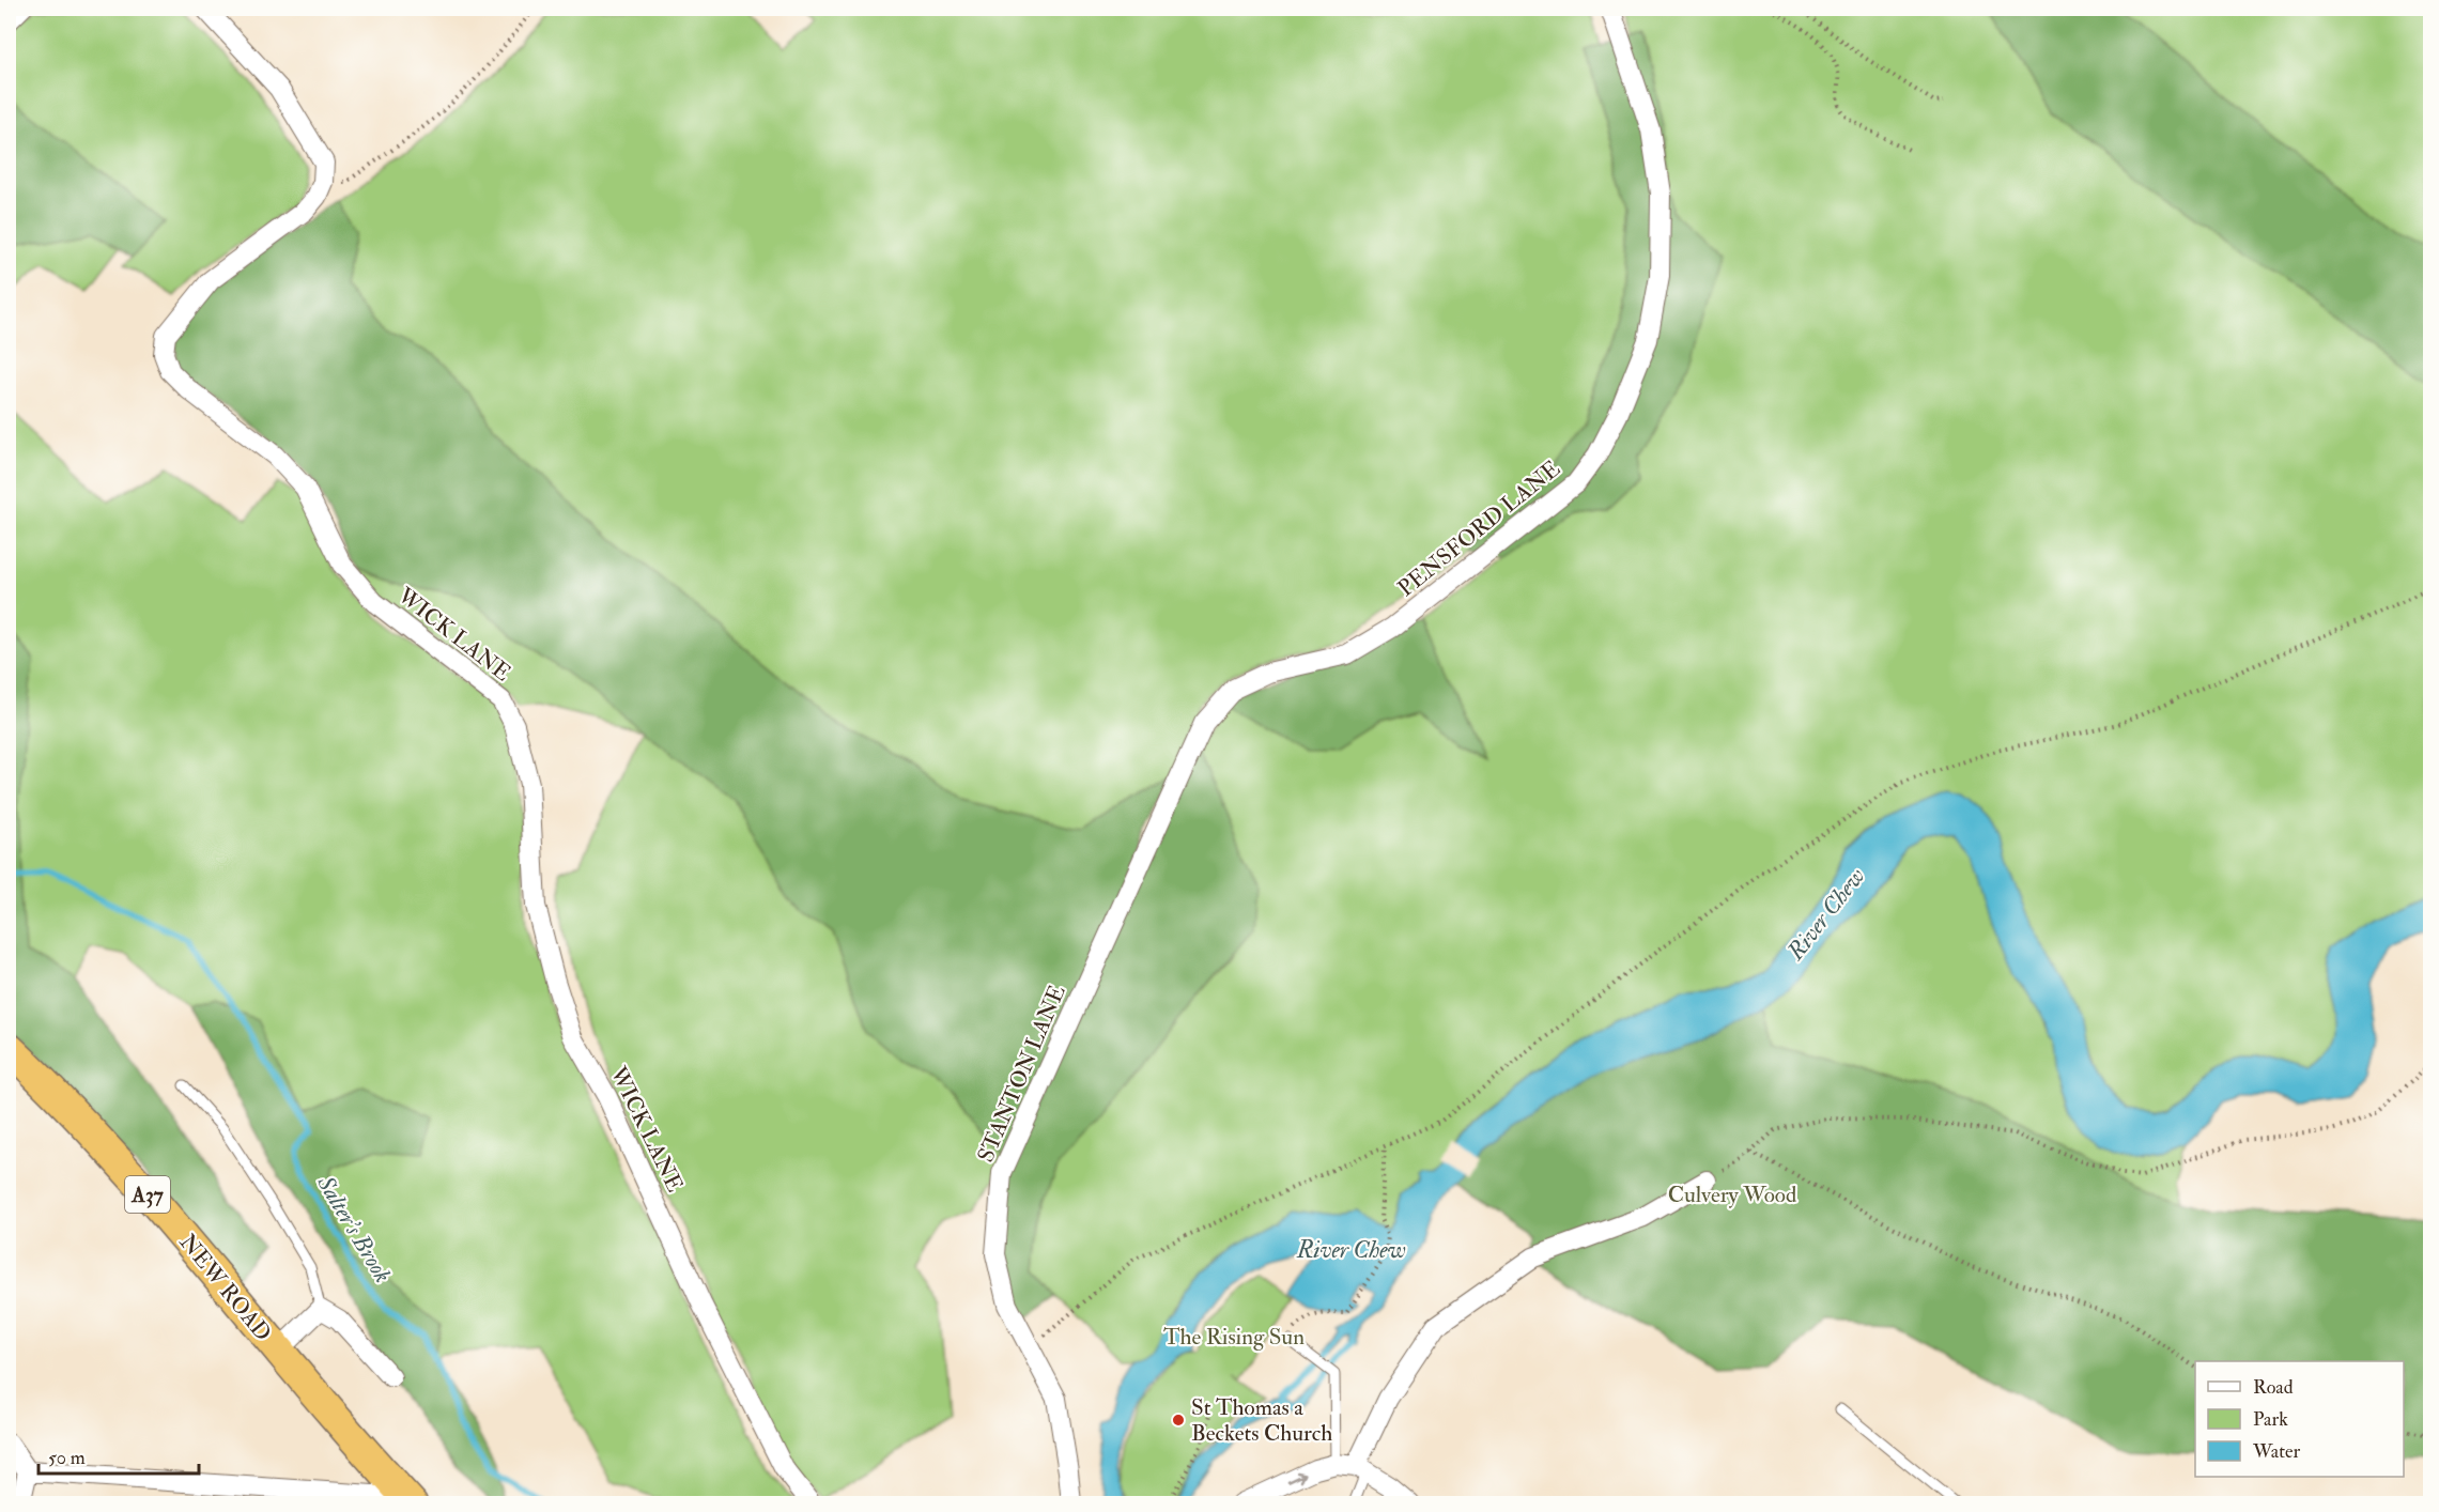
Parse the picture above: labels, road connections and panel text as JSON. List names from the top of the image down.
{
  "streets": {
    "highway": ["A37", "NEW ROAD"],
    "street": ["PENSFORD LANE", "WICK LANE", "STANTON LANE"]
  },
  "crossings": [
    ["PENSFORD LANE", "STANTON LANE"]
  ],
  "water": ["River Chew", "Salter's Brook"],
  "parks": ["Culvery Wood", "The Rising Sun"],
  "places": ["St Thomas a Beckets Church"],
  "legend": ["Road", "Park", "Water"],
  "scale_bar": "50 m"
}
